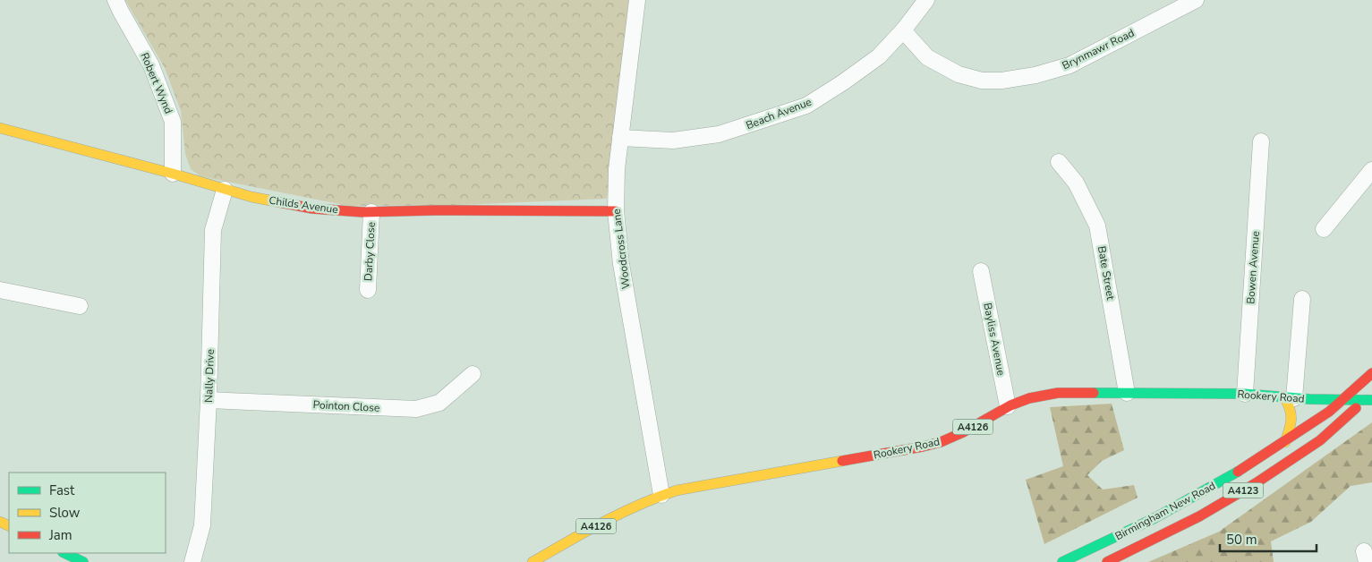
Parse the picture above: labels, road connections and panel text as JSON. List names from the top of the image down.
{
  "streets": {
    "main road": [
      "Childs Avenue",
      "Rookery Road",
      "A4126",
      "A4123",
      "Birmingham New Road"
    ],
    "street": [
      "Brynmawr Road",
      "Robert Wynd",
      "Beach Avenue",
      "Woodcross Lane",
      "Darby Close",
      "Bowen Avenue",
      "Bate Street",
      "Bayliss Avenue",
      "Nally Drive",
      "Pointon Close"
    ]
  },
  "crossings": [
    ["Brynmawr Road", "Beach Avenue"],
    ["Robert Wynd", "Childs Avenue"],
    ["Beach Avenue", "Woodcross Lane"],
    ["Childs Avenue", "Woodcross Lane"],
    ["Childs Avenue", "Darby Close"],
    ["Childs Avenue", "Nally Drive"],
    ["Woodcross Lane", "Rookery Road"],
    ["Bowen Avenue", "Rookery Road"],
    ["Bate Street", "Rookery Road"],
    ["Bayliss Avenue", "Rookery Road"],
    ["Nally Drive", "Pointon Close"],
    ["Rookery Road", "A4126"],
    ["Rookery Road", "Birmingham New Road"],
    ["A4126", "Birmingham New Road"]
  ],
  "legend": ["Fast", "Slow", "Jam"],
  "scale_bar": "50 m"
}
